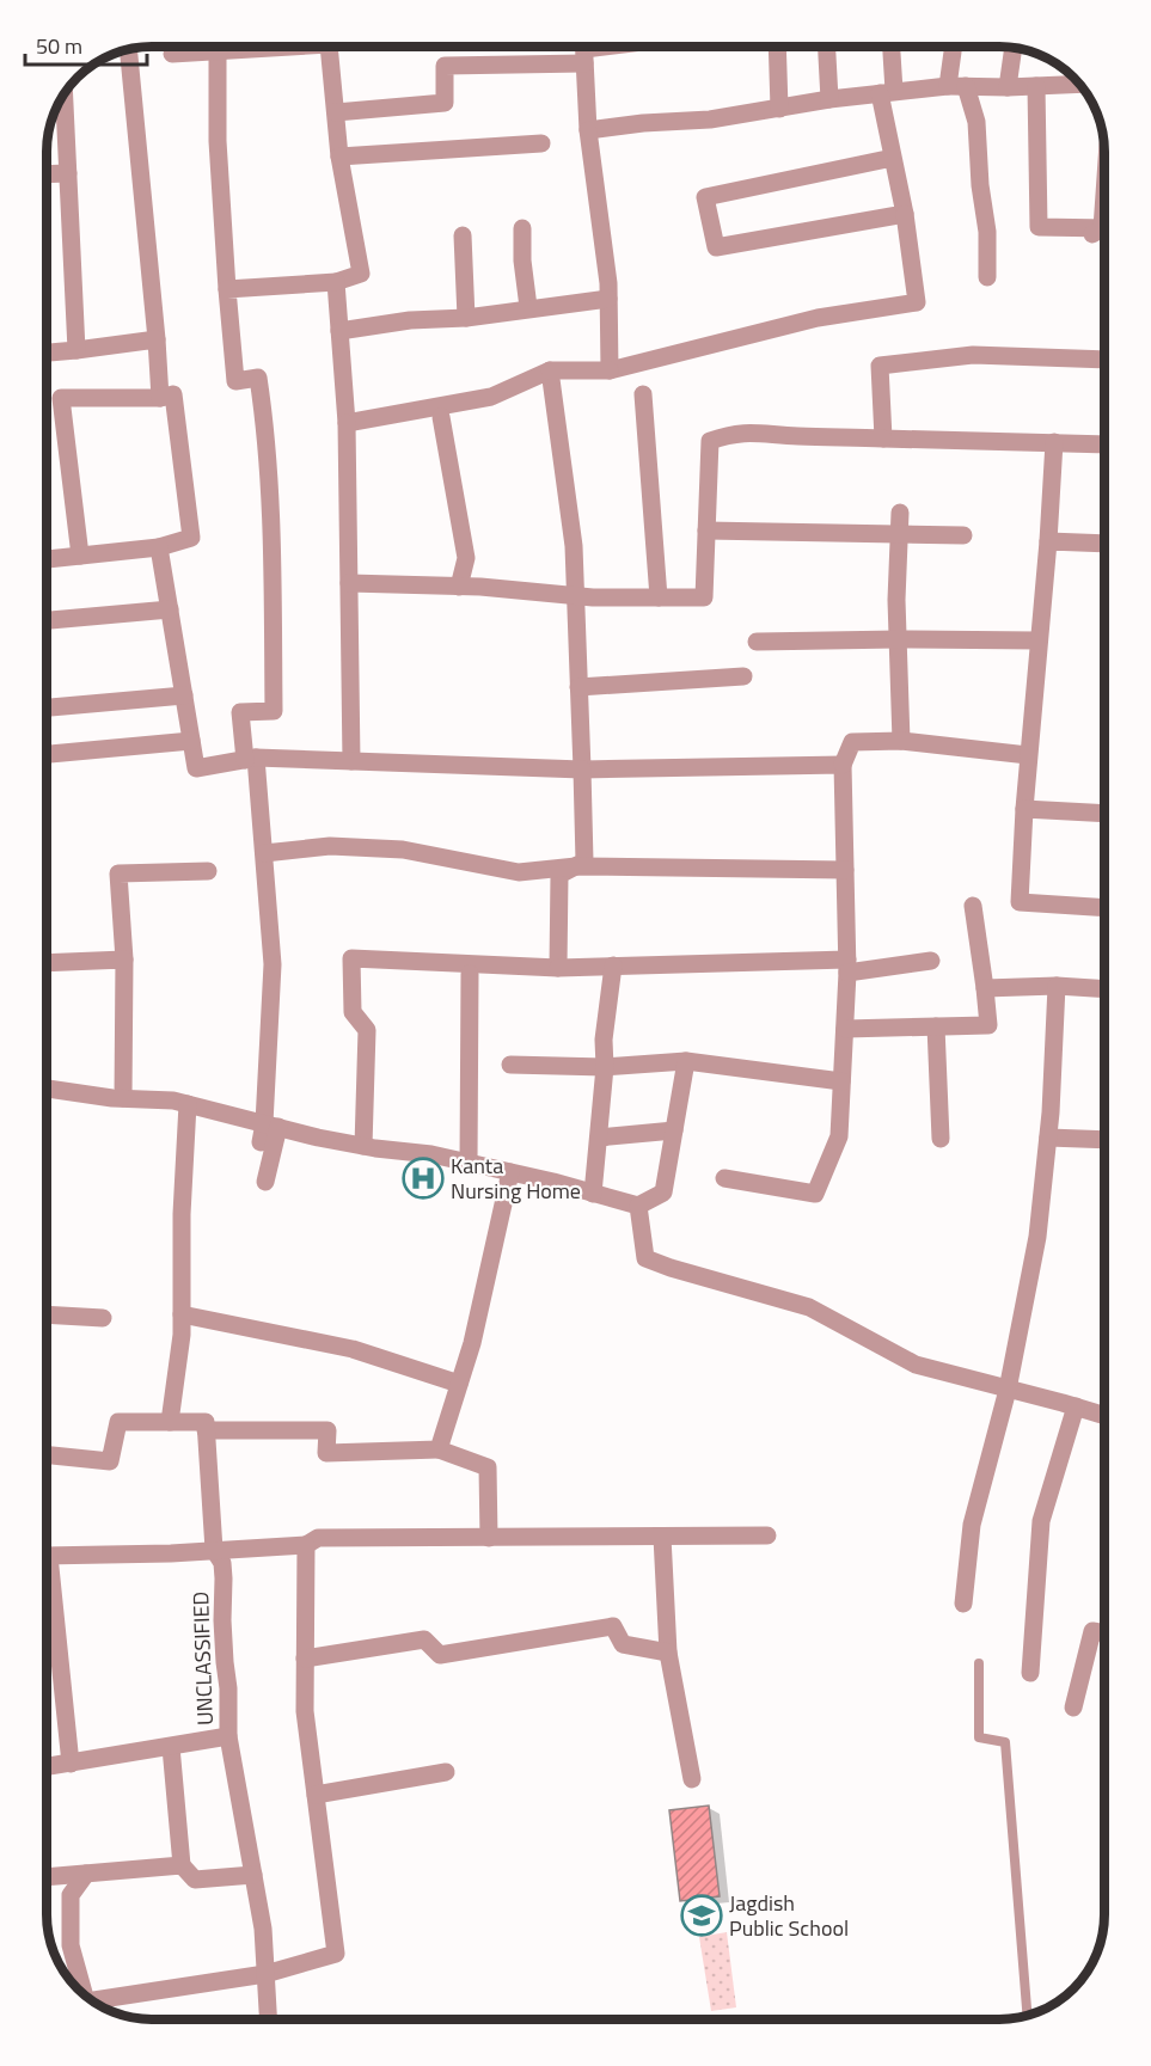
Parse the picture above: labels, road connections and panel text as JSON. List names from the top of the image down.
{
  "streets": {
    "street": ["UNCLASSIFIED"]
  },
  "places": {
    "hospital": ["Kanta Nursing Home"],
    "school or university": ["Jagdish Public School"]
  },
  "scale_bar": "50 m"
}
